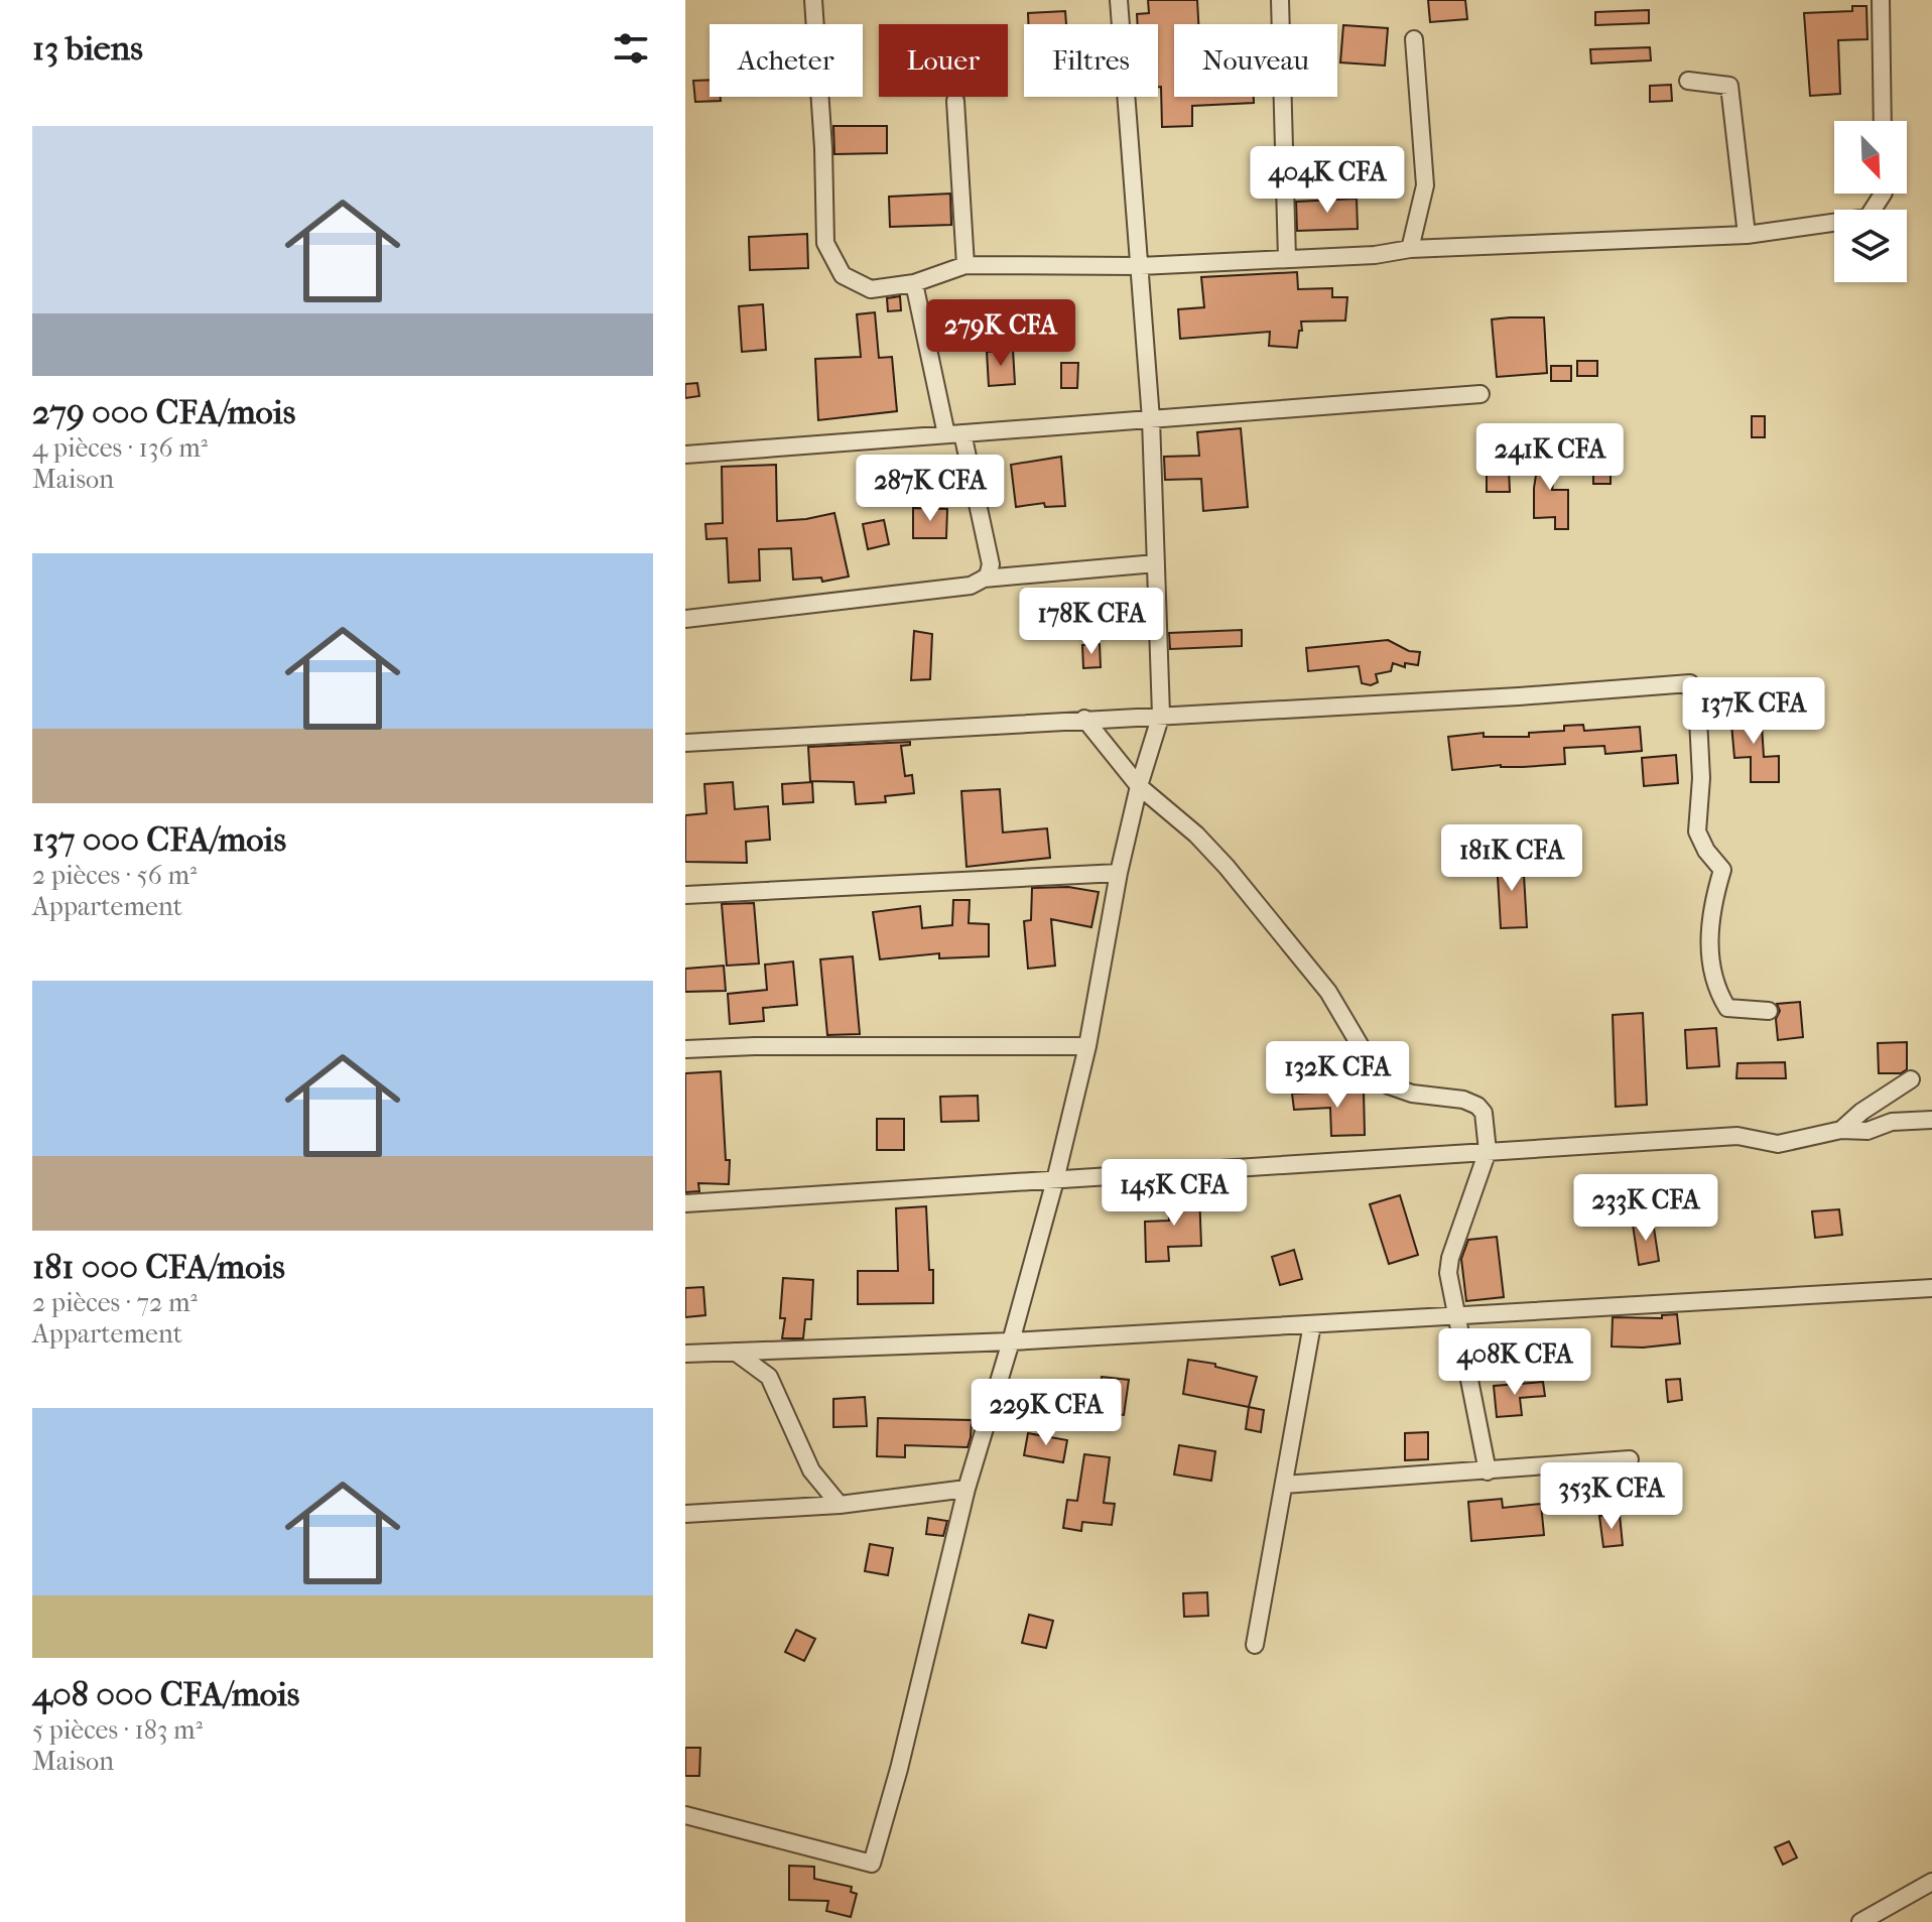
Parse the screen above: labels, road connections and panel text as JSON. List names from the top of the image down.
{
  "north": "bottom right",
  "page": {
    "heading": "13 biens",
    "chip": [
      "Acheter",
      "Louer",
      "Filtres",
      "Nouveau"
    ],
    "list": [
      {
        "name": "279 000 CFA/mois",
        "note": "4 pièces · 136 m² · Maison"
      },
      {
        "name": "137 000 CFA/mois",
        "note": "2 pièces · 56 m² · Appartement"
      },
      {
        "name": "181 000 CFA/mois",
        "note": "2 pièces · 72 m² · Appartement"
      },
      {
        "name": "408 000 CFA/mois",
        "note": "5 pièces · 183 m² · Maison"
      }
    ],
    "price": [
      "404K CFA",
      "279K CFA",
      "241K CFA",
      "287K CFA",
      "178K CFA",
      "137K CFA",
      "181K CFA",
      "132K CFA",
      "145K CFA",
      "233K CFA",
      "408K CFA",
      "229K CFA",
      "353K CFA"
    ]
  }
}
